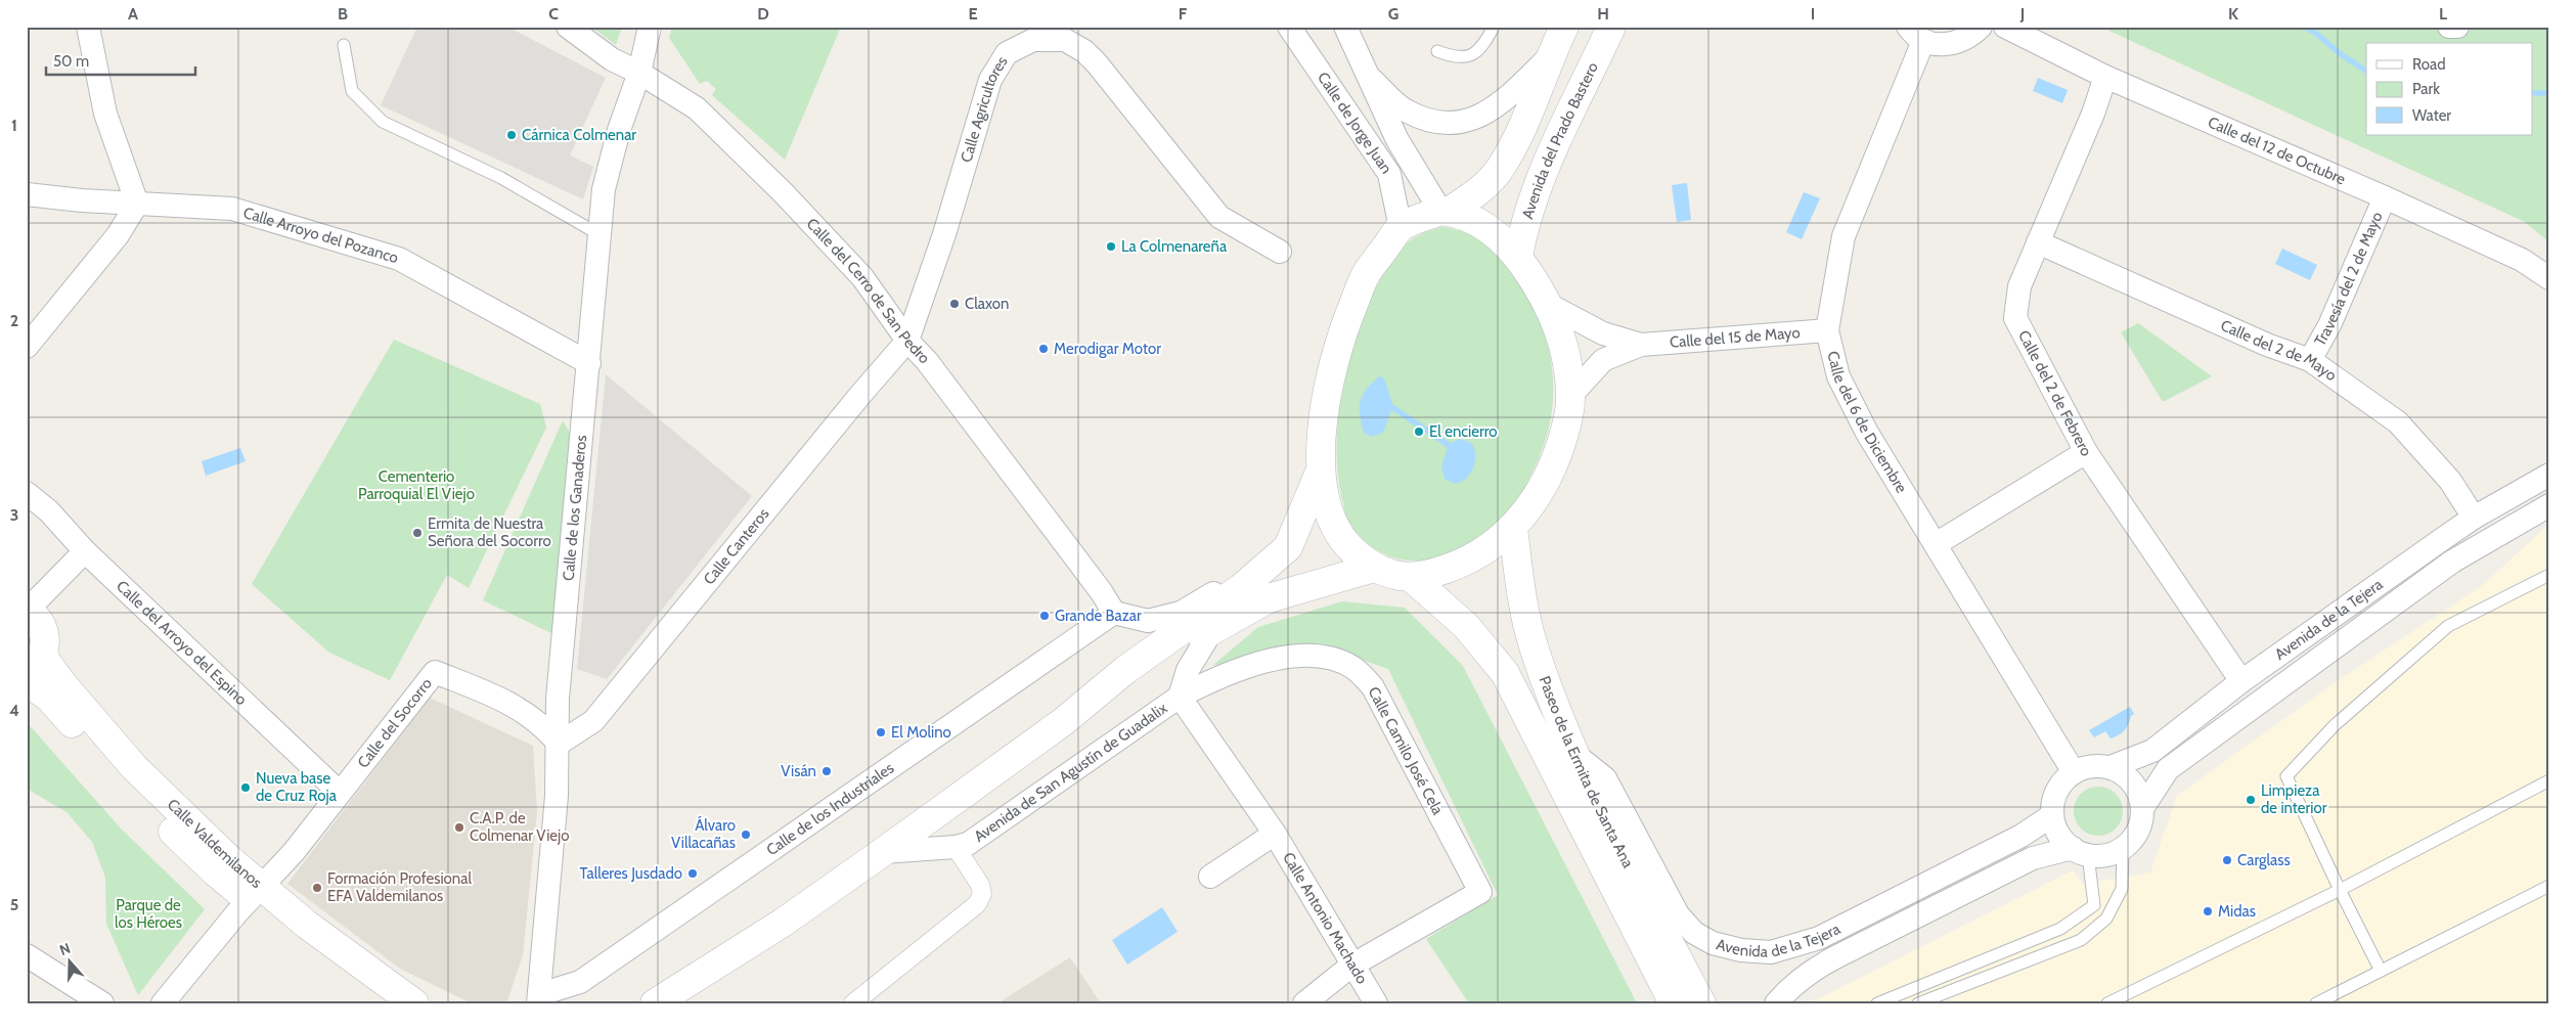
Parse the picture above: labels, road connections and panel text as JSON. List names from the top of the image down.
{
  "streets": {
    "main road": ["Avenida del Prado Bastero", "Paseo de la Ermita de Santa Ana", "Calle Valdemilanos"],
    "street": [
      "Calle Agricultores",
      "Calle de Jorge Juan",
      "Calle del 12 de Octubre",
      "Calle Arroyo del Pozanco",
      "Travesía del 2 de Mayo",
      "Calle del Cerro de San Pedro",
      "Calle del 15 de Mayo",
      "Calle del 2 de Mayo",
      "Calle del 2 de Febrero",
      "Calle del 6 de Diciembre",
      "Calle de los Ganaderos",
      "Calle Canteros",
      "Avenida de la Tejera",
      "Calle del Arroyo del Espino",
      "Calle del Socorro",
      "Calle Camilo José Cela",
      "Avenida de San Agustín de Guadalix",
      "Calle de los Industriales",
      "Calle Antonio Machado"
    ]
  },
  "crossings": [
    ["Calle Agricultores", "Calle del Cerro de San Pedro"],
    ["Calle Agricultores", "Calle Canteros"],
    ["Calle del 12 de Octubre", "Travesía del 2 de Mayo"],
    ["Calle del 12 de Octubre", "Calle del 2 de Febrero"],
    ["Calle Arroyo del Pozanco", "Calle de los Ganaderos"],
    ["Travesía del 2 de Mayo", "Calle del 2 de Mayo"],
    ["Calle del Cerro de San Pedro", "Calle de los Ganaderos"],
    ["Calle del Cerro de San Pedro", "Calle Canteros"],
    ["Calle del Cerro de San Pedro", "Calle de los Industriales"],
    ["Calle del 15 de Mayo", "Calle del 6 de Diciembre"],
    ["Calle del 2 de Mayo", "Calle del 2 de Febrero"],
    ["Calle del 2 de Mayo", "Avenida de la Tejera"],
    ["Calle del 2 de Febrero", "Avenida de la Tejera"],
    ["Calle del 6 de Diciembre", "Avenida de la Tejera"],
    ["Calle de los Ganaderos", "Calle Canteros"],
    ["Calle de los Ganaderos", "Calle del Socorro"],
    ["Calle de los Ganaderos", "Calle de los Industriales"],
    ["Calle Canteros", "Calle del Socorro"],
    ["Avenida de la Tejera", "Paseo de la Ermita de Santa Ana"],
    ["Calle del Arroyo del Espino", "Calle del Socorro"],
    ["Calle del Socorro", "Calle Valdemilanos"],
    ["Calle Camilo José Cela", "Avenida de San Agustín de Guadalix"],
    ["Calle Camilo José Cela", "Calle Antonio Machado"],
    ["Avenida de San Agustín de Guadalix", "Calle Antonio Machado"]
  ],
  "parks": ["Cementerio Parroquial El Viejo", "Parque de los Héroes"],
  "places": [
    "Cárnica Colmenar",
    "La Colmenareña",
    "Claxon",
    "Merodigar Motor",
    "El encierro",
    "Ermita de Nuestra Señora del Socorro",
    "Grande Bazar",
    "El Molino",
    "Visán",
    "Nueva base de Cruz Roja",
    "Limpieza de interior",
    "C.A.P. de Colmenar Viejo",
    "Álvaro Villacañas",
    "Carglass",
    "Talleres Jusdado",
    "Formación Profesional EFA Valdemilanos",
    "Midas"
  ],
  "legend": ["Road", "Park", "Water"],
  "scale_bar": "50 m",
  "north": "top",
  "grid": {
    "columns": [
      "A",
      "B",
      "C",
      "D",
      "E",
      "F",
      "G",
      "H",
      "I",
      "J",
      "K",
      "L"
    ],
    "rows": [
      "1",
      "2",
      "3",
      "4",
      "5"
    ]
  }
}
